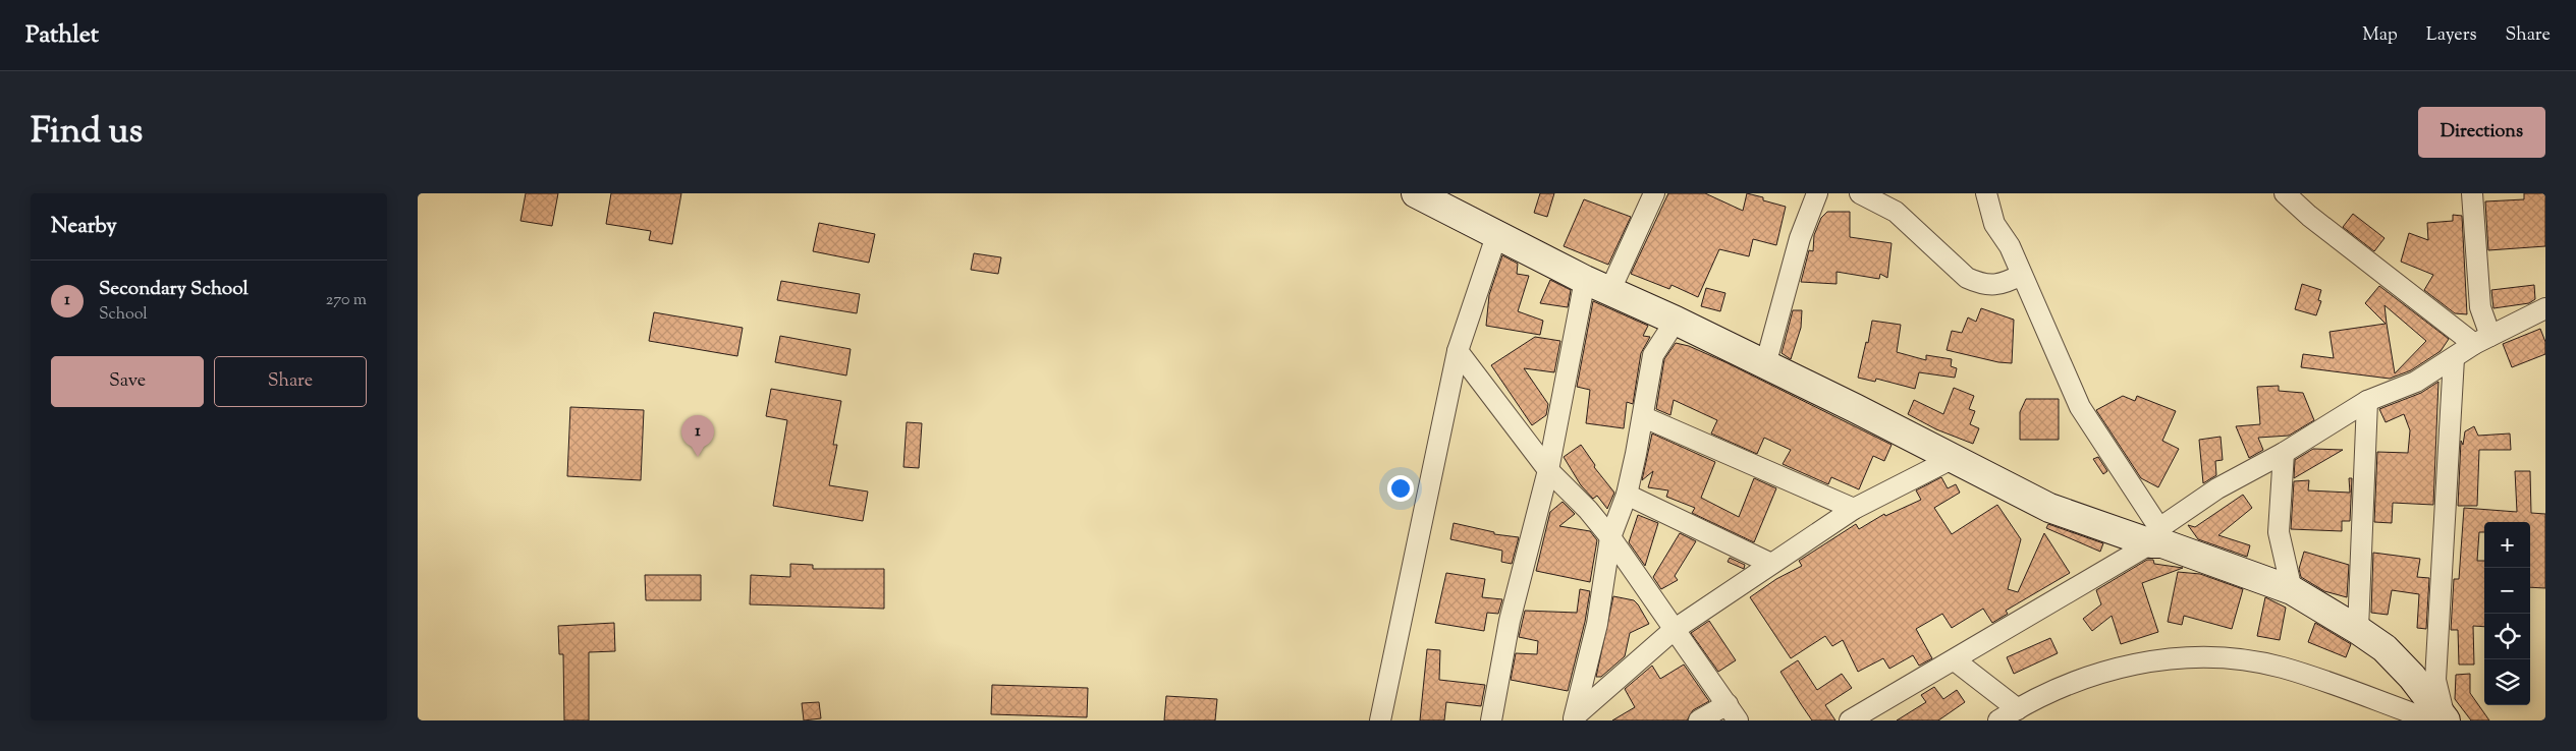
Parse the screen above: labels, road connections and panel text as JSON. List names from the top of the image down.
{
  "page": {
    "header": "Pathlet",
    "nav": ["Map", "Layers", "Share"],
    "title": "Find us",
    "buttons": [
      "Directions",
      ["Save", "Share"]
    ],
    "heading": "Nearby",
    "list": [
      {
        "mark": "1",
        "name": "Secondary School",
        "note": "School",
        "value": "270 m"
      }
    ],
    "pins": "1",
    "map_buttons": ["+", "−"]
  }
}
